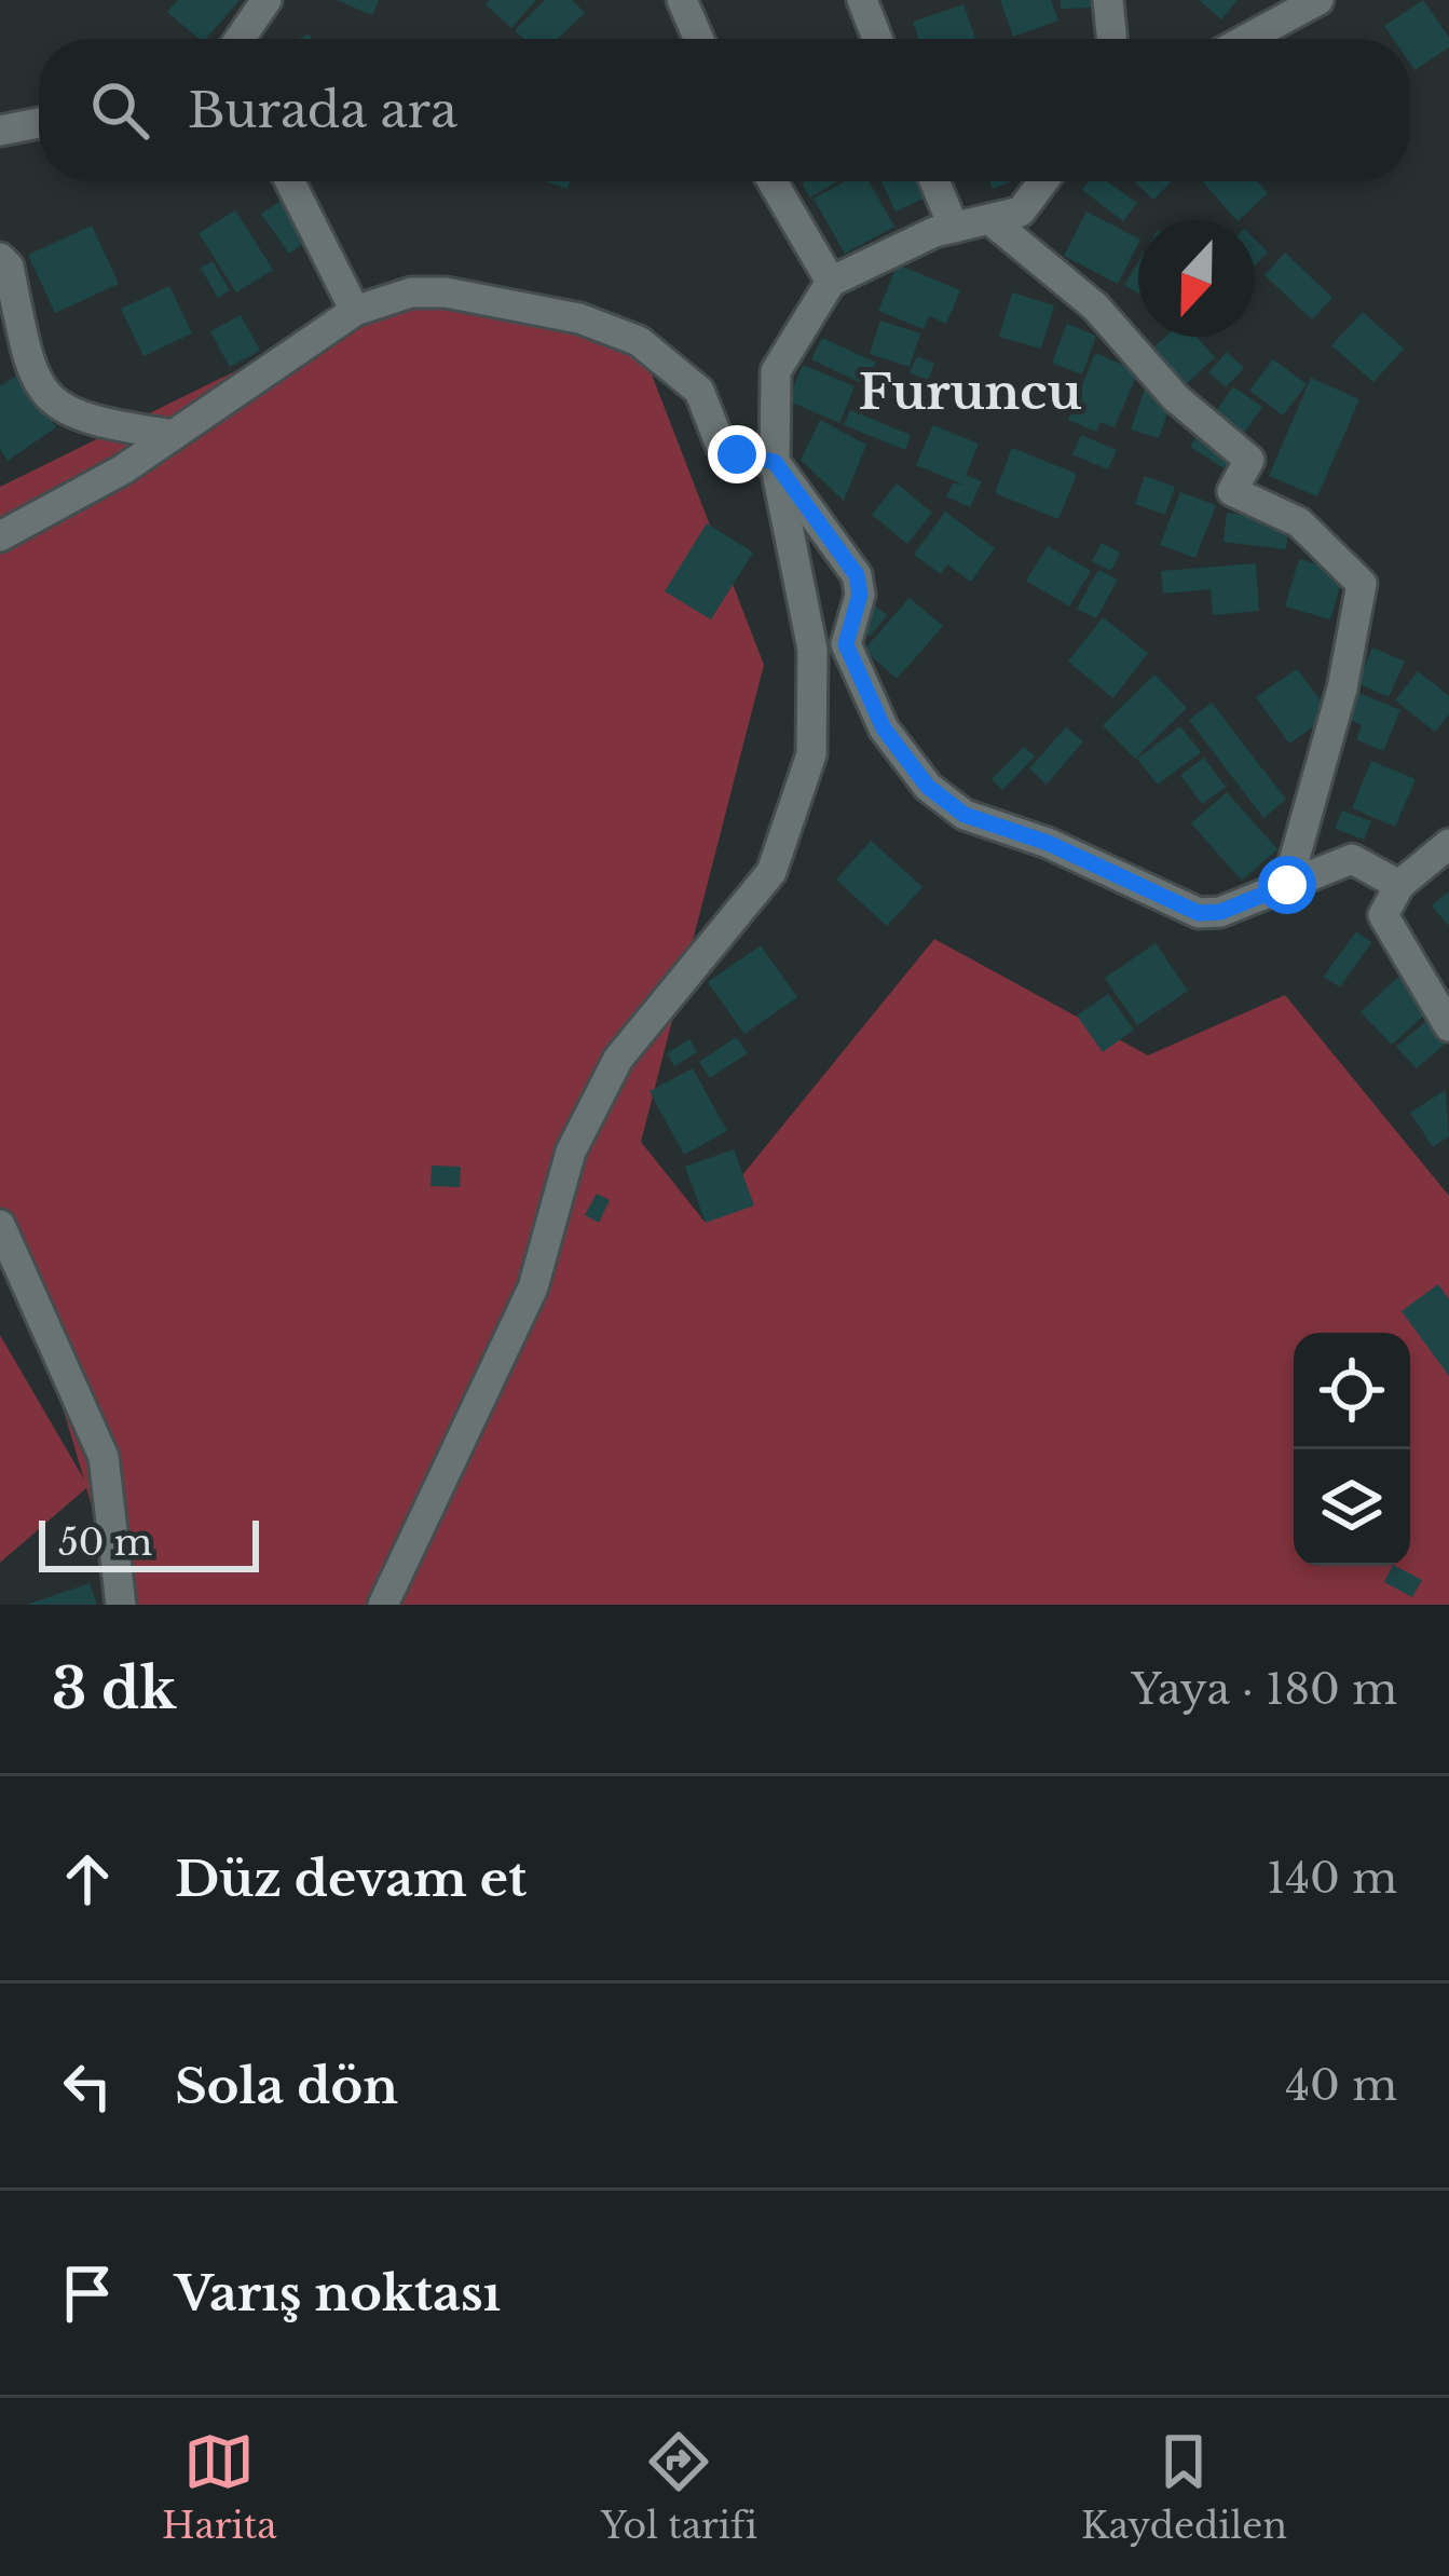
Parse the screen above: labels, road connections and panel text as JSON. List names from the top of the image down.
{
  "districts": ["Furuncu"],
  "scale_bar": "50 m",
  "north": "bottom",
  "page": {
    "search": "Burada ara",
    "scale": "50 m",
    "heading": ["3 dk", "Yaya · 180 m"],
    "list": [
      ["Düz devam et", "140 m"],
      ["Sola dön", "40 m"],
      "Varış noktası"
    ],
    "nav": ["Harita", "Yol tarifi", "Kaydedilen"]
  }
}
